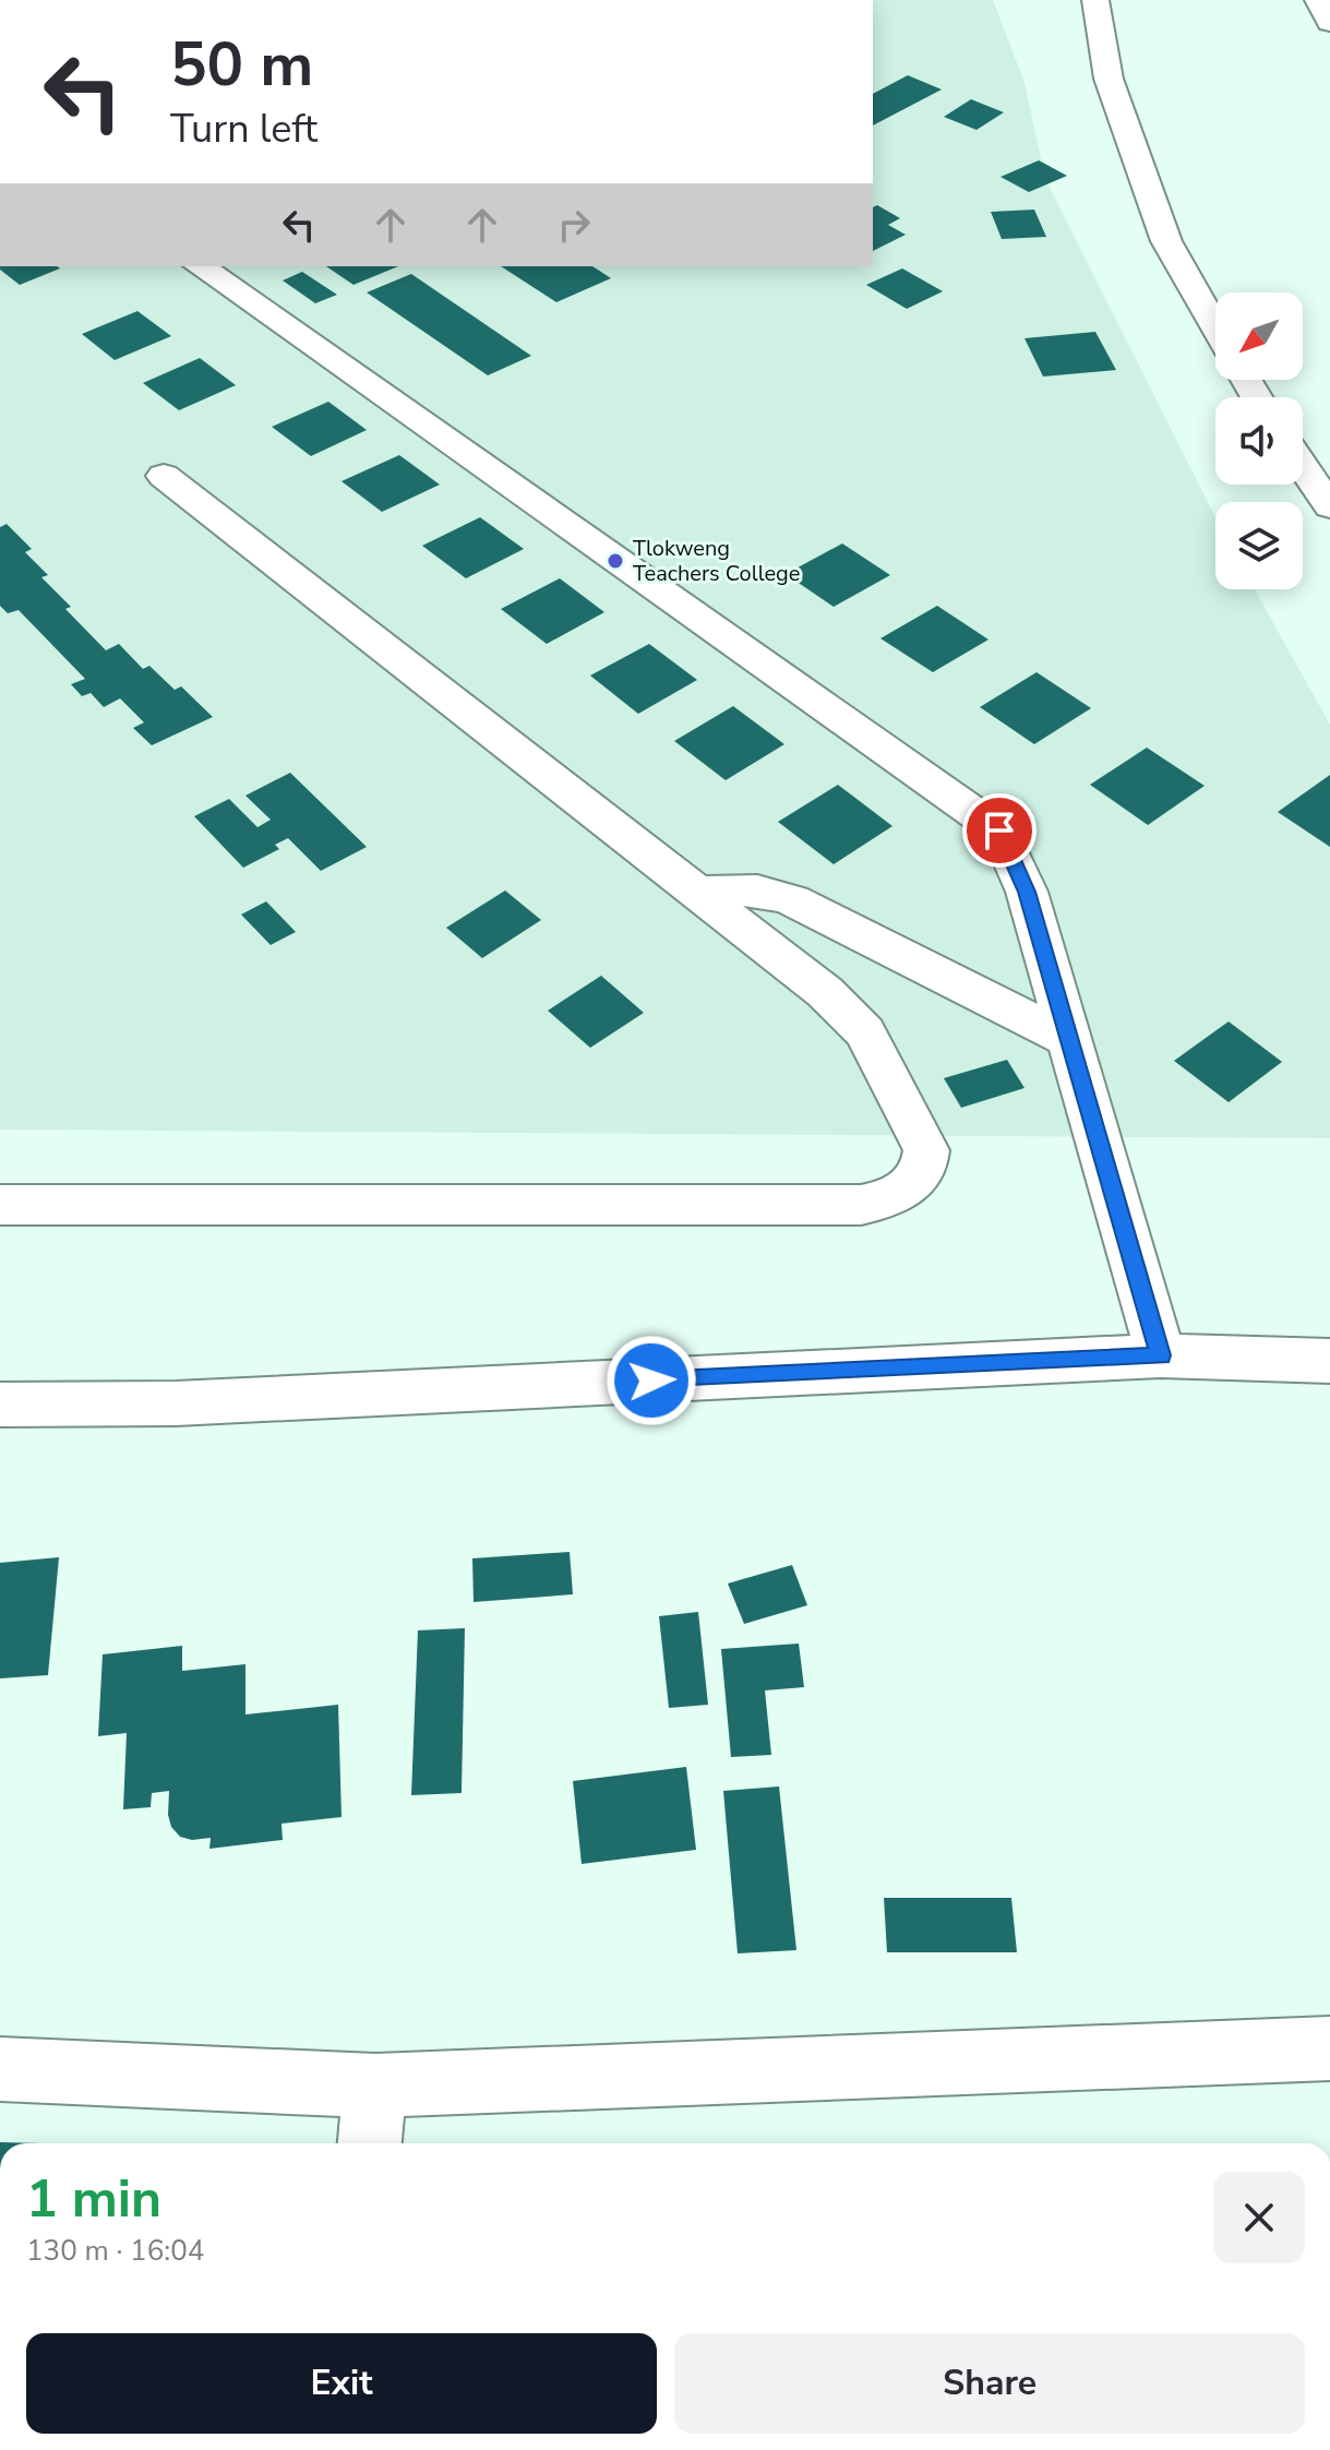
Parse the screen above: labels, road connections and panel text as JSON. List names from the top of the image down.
{
  "places": ["Tlokweng Teachers College"],
  "north": "bottom left",
  "page": {
    "turn": ["50 m", "Turn left"],
    "heading": ["1 min", "130 m · 16:04"],
    "buttons": ["Exit", "Share"]
  }
}
